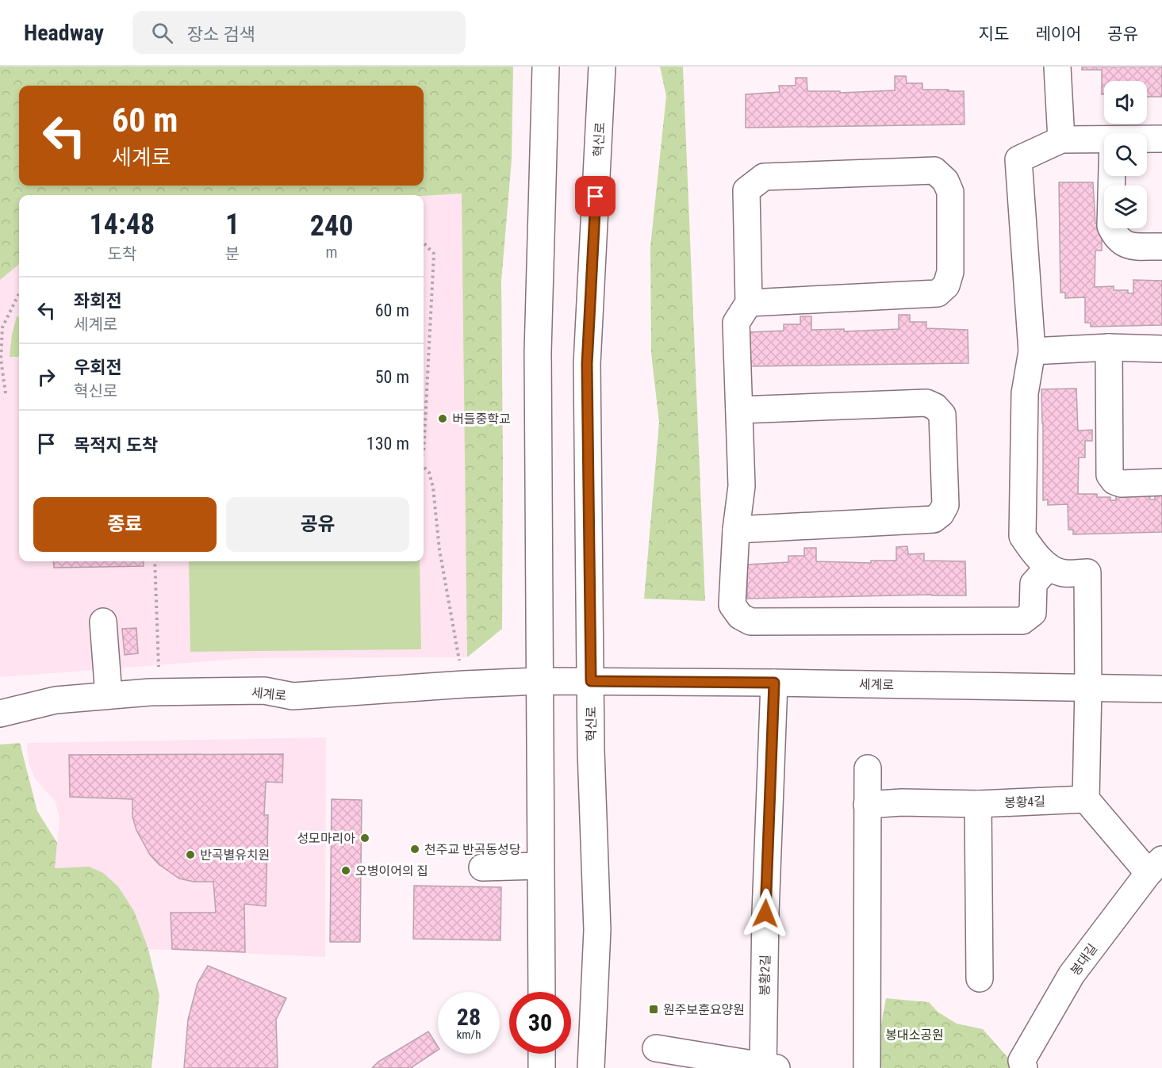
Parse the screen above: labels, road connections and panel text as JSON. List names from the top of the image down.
{
  "streets": {
    "street": [
      "혁신로",
      "세계로",
      "봉황4길",
      "봉대길",
      "봉황2길"
    ]
  },
  "crossings": [
    ["혁신로", "세계로"],
    ["세계로", "봉황2길"]
  ],
  "parks": ["봉대소공원"],
  "places": {
    "other": [
      "버들중학교",
      "성모마리아",
      "천주교 반곡동성당",
      "반곡별유치원",
      "오병이어의 집"
    ],
    "transit": ["원주보훈요양원"]
  },
  "page": {
    "header": "Headway",
    "search": "장소 검색",
    "nav": ["지도", "레이어", "공유"],
    "turn": ["60 m", "세계로"],
    "eta": [
      "14:48",
      "도착",
      "1",
      "분",
      "240",
      "m"
    ],
    "list": [
      {
        "name": "좌회전",
        "note": "세계로",
        "value": "60 m"
      },
      {
        "name": "우회전",
        "note": "혁신로",
        "value": "50 m"
      },
      {
        "name": "목적지 도착",
        "value": "130 m"
      }
    ],
    "buttons": ["종료", "공유"],
    "speed": "28 km/h",
    "limit": "30"
  }
}
